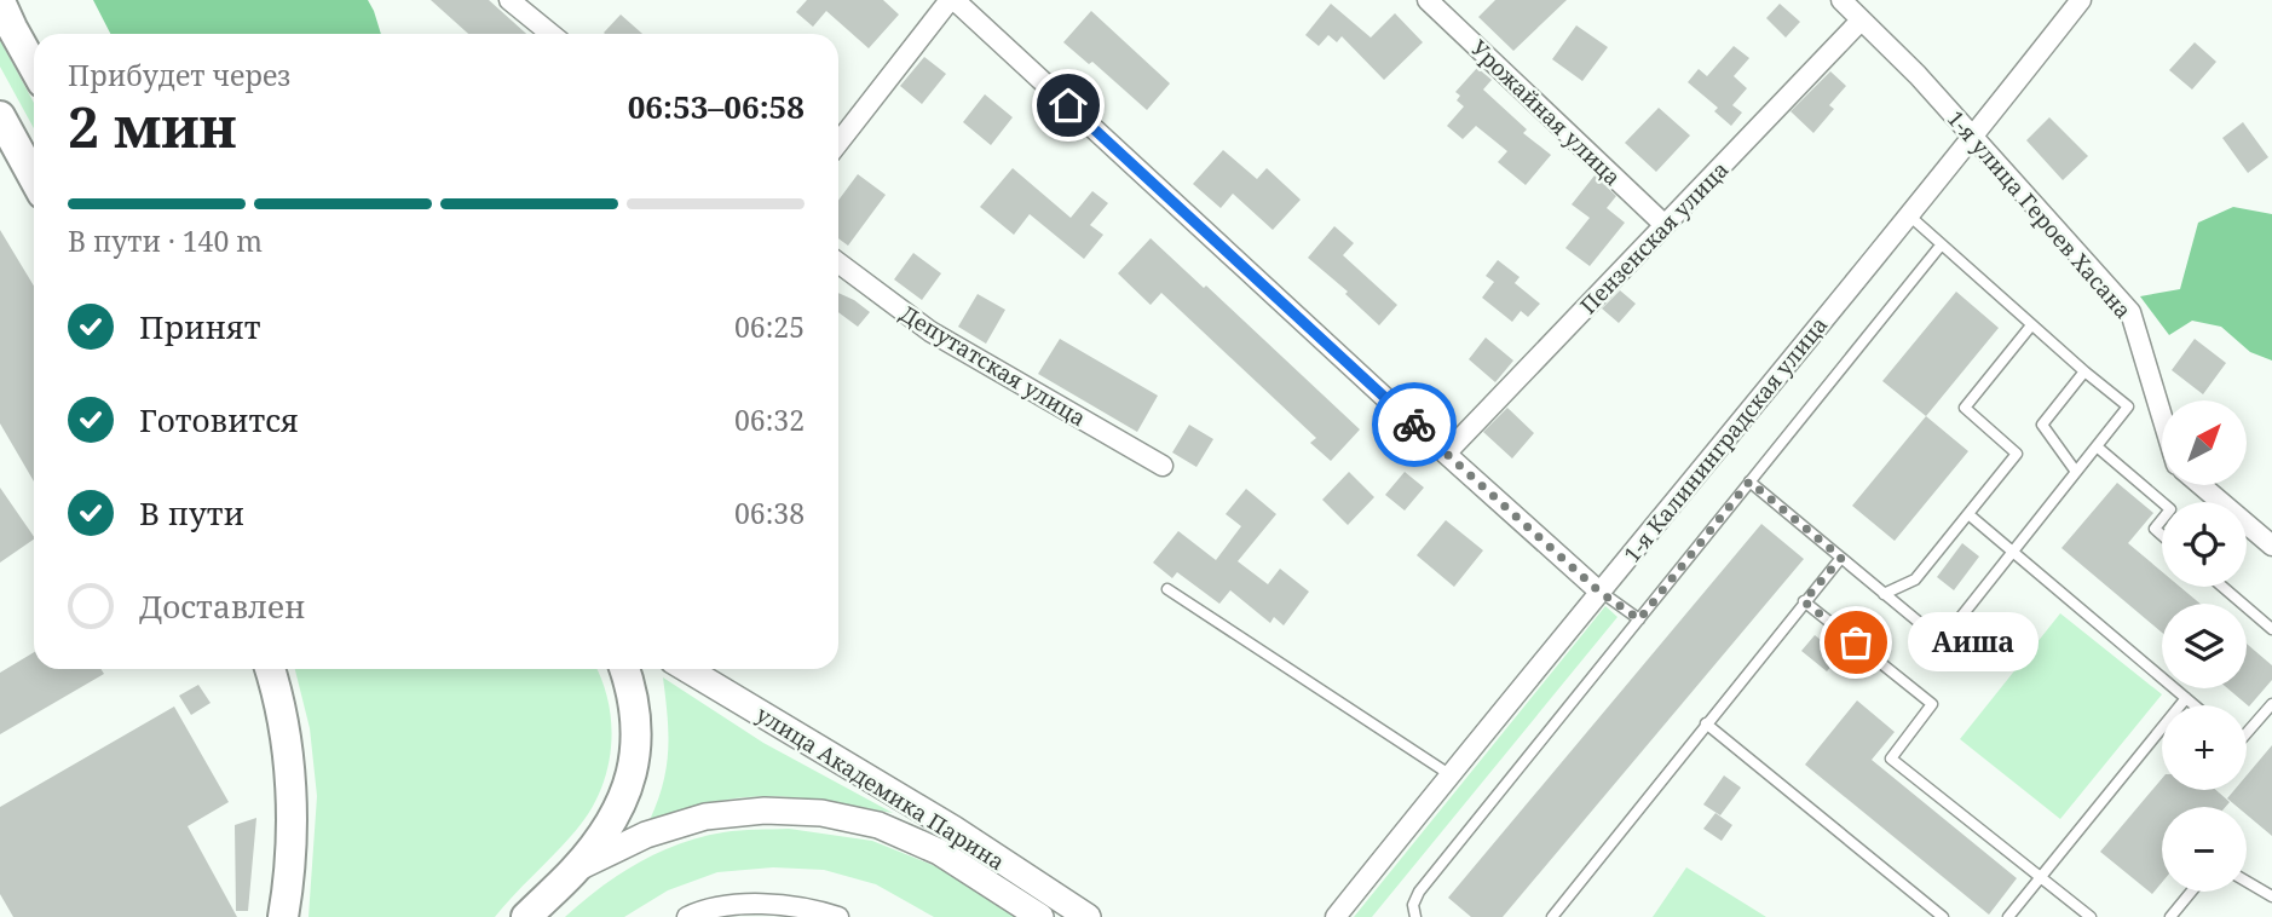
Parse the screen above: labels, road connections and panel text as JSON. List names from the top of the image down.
{
  "streets": {
    "main road": ["улица Академика Парина"],
    "street": [
      "Урожайная улица",
      "1-я улица Героев Хасана",
      "Пензенская улица",
      "Депутатская улица",
      "1-я Калининградская улица"
    ]
  },
  "crossings": [
    ["Урожайная улица", "Пензенская улица"],
    ["1-я улица Героев Хасана", "Пензенская улица"],
    ["1-я улица Героев Хасана", "1-я Калининградская улица"]
  ],
  "places": ["Аиша"],
  "north": "top right",
  "page": {
    "heading": ["2 мин", "Прибудет через", "06:53–06:58"],
    "bar": "В пути · 140 m",
    "list": [
      ["Принят", "06:25"],
      ["Готовится", "06:32"],
      ["В пути", "06:38"],
      "Доставлен"
    ],
    "map_buttons": ["+", "−"],
    "bubble": "Аиша"
  }
}
